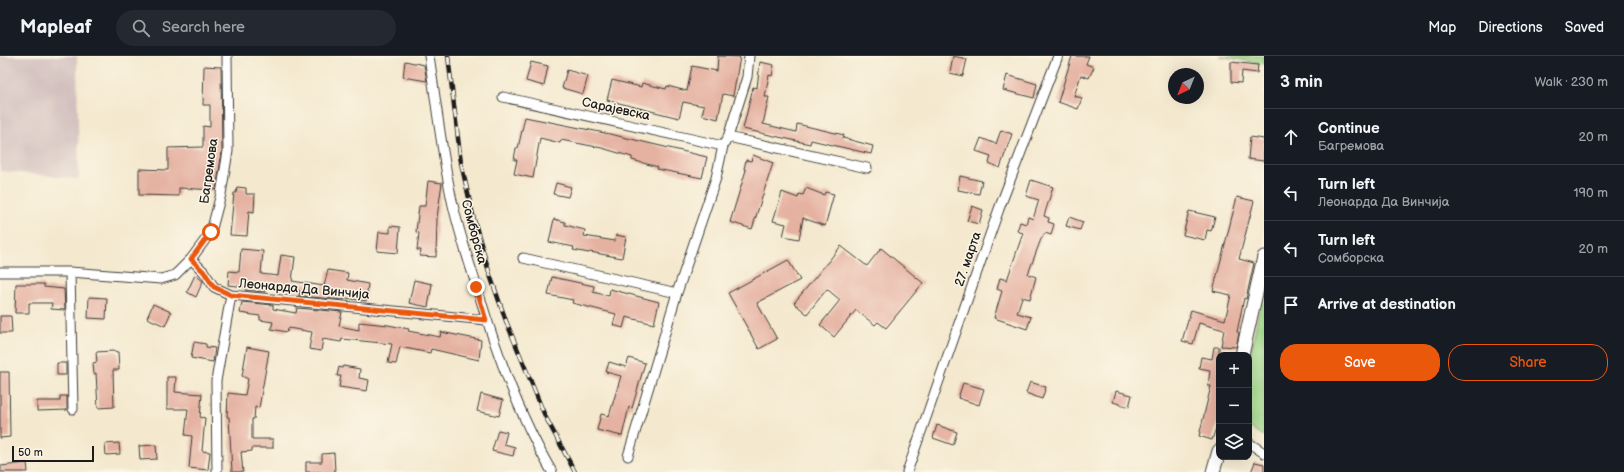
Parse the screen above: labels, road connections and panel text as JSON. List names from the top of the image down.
{
  "streets": {
    "street": [
      "Сарајевска",
      "Багремова",
      "Сомборска",
      "27. марта",
      "Леонарда Да Винчија"
    ]
  },
  "crossings": [
    ["Багремова", "Леонарда Да Винчија"],
    ["Сомборска", "Леонарда Да Винчија"]
  ],
  "scale_bar": "50 m",
  "north": "bottom left",
  "page": {
    "header": "Mapleaf",
    "search": "Search here",
    "nav": ["Map", "Directions", "Saved"],
    "heading": ["3 min", "Walk · 230 m"],
    "list": [
      ["Continue", "Багремова", "20 m"],
      ["Turn left", "Леонарда Да Винчија", "190 m"],
      ["Turn left", "Сомборска", "20 m"],
      "Arrive at destination"
    ],
    "buttons": ["Save", "Share"],
    "map_buttons": ["+", "−"],
    "scale": "50 m"
  }
}
